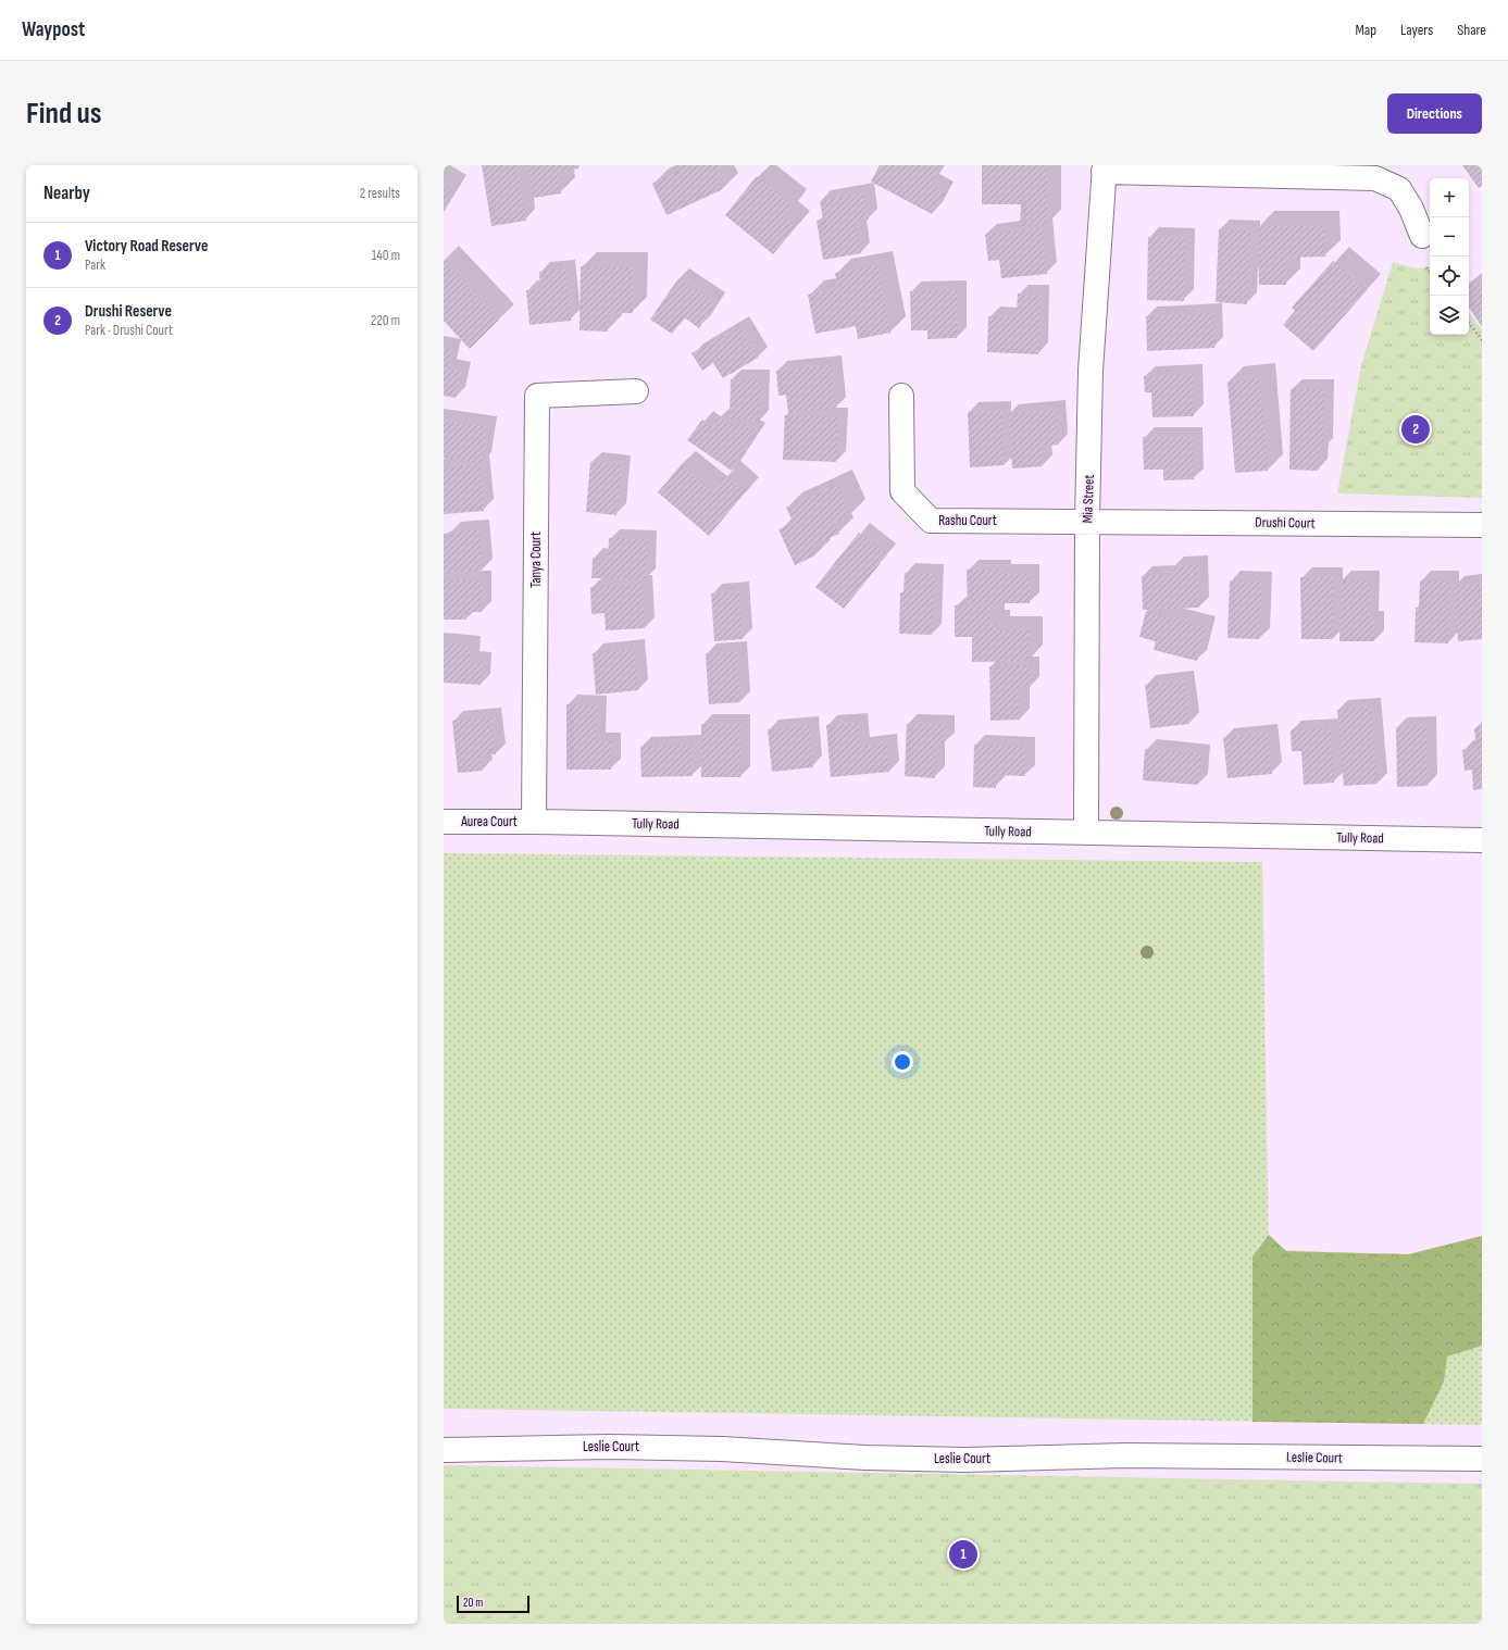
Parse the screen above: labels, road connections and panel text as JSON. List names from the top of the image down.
{
  "streets": {
    "street": [
      "Mia Street",
      "Rashu Court",
      "Drushi Court",
      "Tanya Court",
      "Aurea Court",
      "Tully Road",
      "Leslie Court"
    ]
  },
  "crossings": [
    ["Mia Street", "Rashu Court"],
    ["Mia Street", "Drushi Court"],
    ["Mia Street", "Tully Road"],
    ["Rashu Court", "Drushi Court"],
    ["Tanya Court", "Aurea Court"],
    ["Tanya Court", "Tully Road"],
    ["Aurea Court", "Tully Road"]
  ],
  "scale_bar": "20 m",
  "page": {
    "header": "Waypost",
    "nav": ["Map", "Layers", "Share"],
    "buttons": "Directions",
    "title": "Find us",
    "heading": ["Nearby", "2 results"],
    "map_buttons": ["+", "−"],
    "list": [
      {
        "mark": "1",
        "name": "Victory Road Reserve",
        "note": "Park",
        "value": "140 m"
      },
      {
        "mark": "2",
        "name": "Drushi Reserve",
        "note": "Park · Drushi Court",
        "value": "220 m"
      }
    ],
    "pins": ["2", "1"],
    "scale": "20 m"
  }
}
